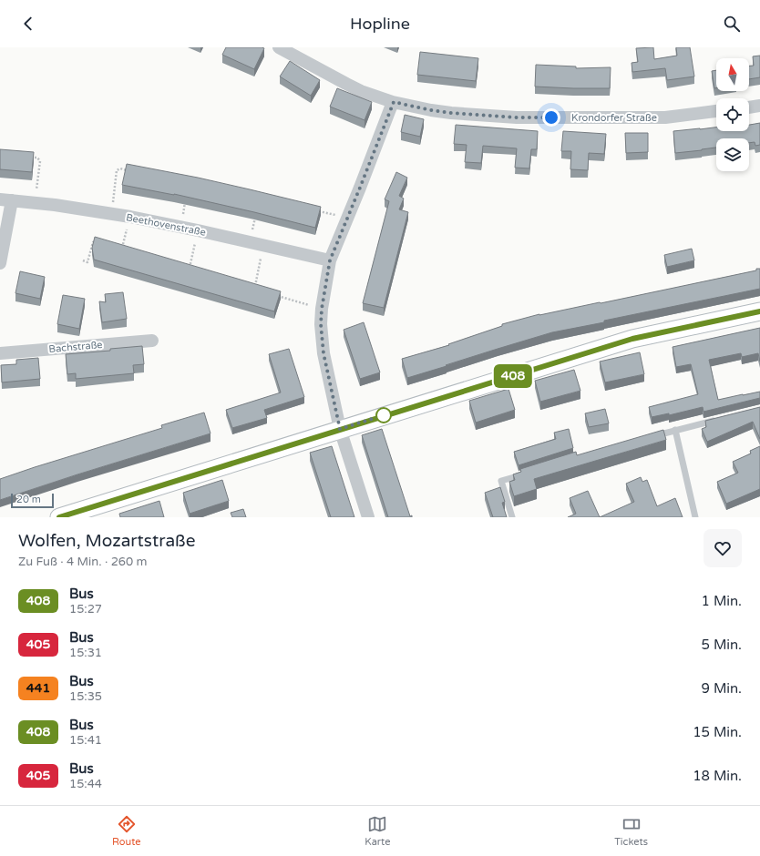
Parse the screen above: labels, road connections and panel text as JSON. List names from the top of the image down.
{
  "streets": {
    "street": ["Krondorfer Straße", "Beethovenstraße", "Bachstraße"]
  },
  "lines": ["bus line 408"],
  "scale_bar": "20 m",
  "north": "top",
  "page": {
    "header": "Hopline",
    "on_map": "408",
    "scale": "20 m",
    "heading": ["Wolfen, Mozartstraße", "Zu Fuß · 4 Min. · 260 m"],
    "list": [
      {
        "mark": "408",
        "name": "Bus",
        "note": "15:27",
        "value": "1 Min."
      },
      {
        "mark": "405",
        "name": "Bus",
        "note": "15:31",
        "value": "5 Min."
      },
      {
        "mark": "441",
        "name": "Bus",
        "note": "15:35",
        "value": "9 Min."
      },
      {
        "mark": "408",
        "name": "Bus",
        "note": "15:41",
        "value": "15 Min."
      },
      {
        "mark": "405",
        "name": "Bus",
        "note": "15:44",
        "value": "18 Min."
      }
    ],
    "tabs": ["Route", "Karte", "Tickets"]
  }
}
